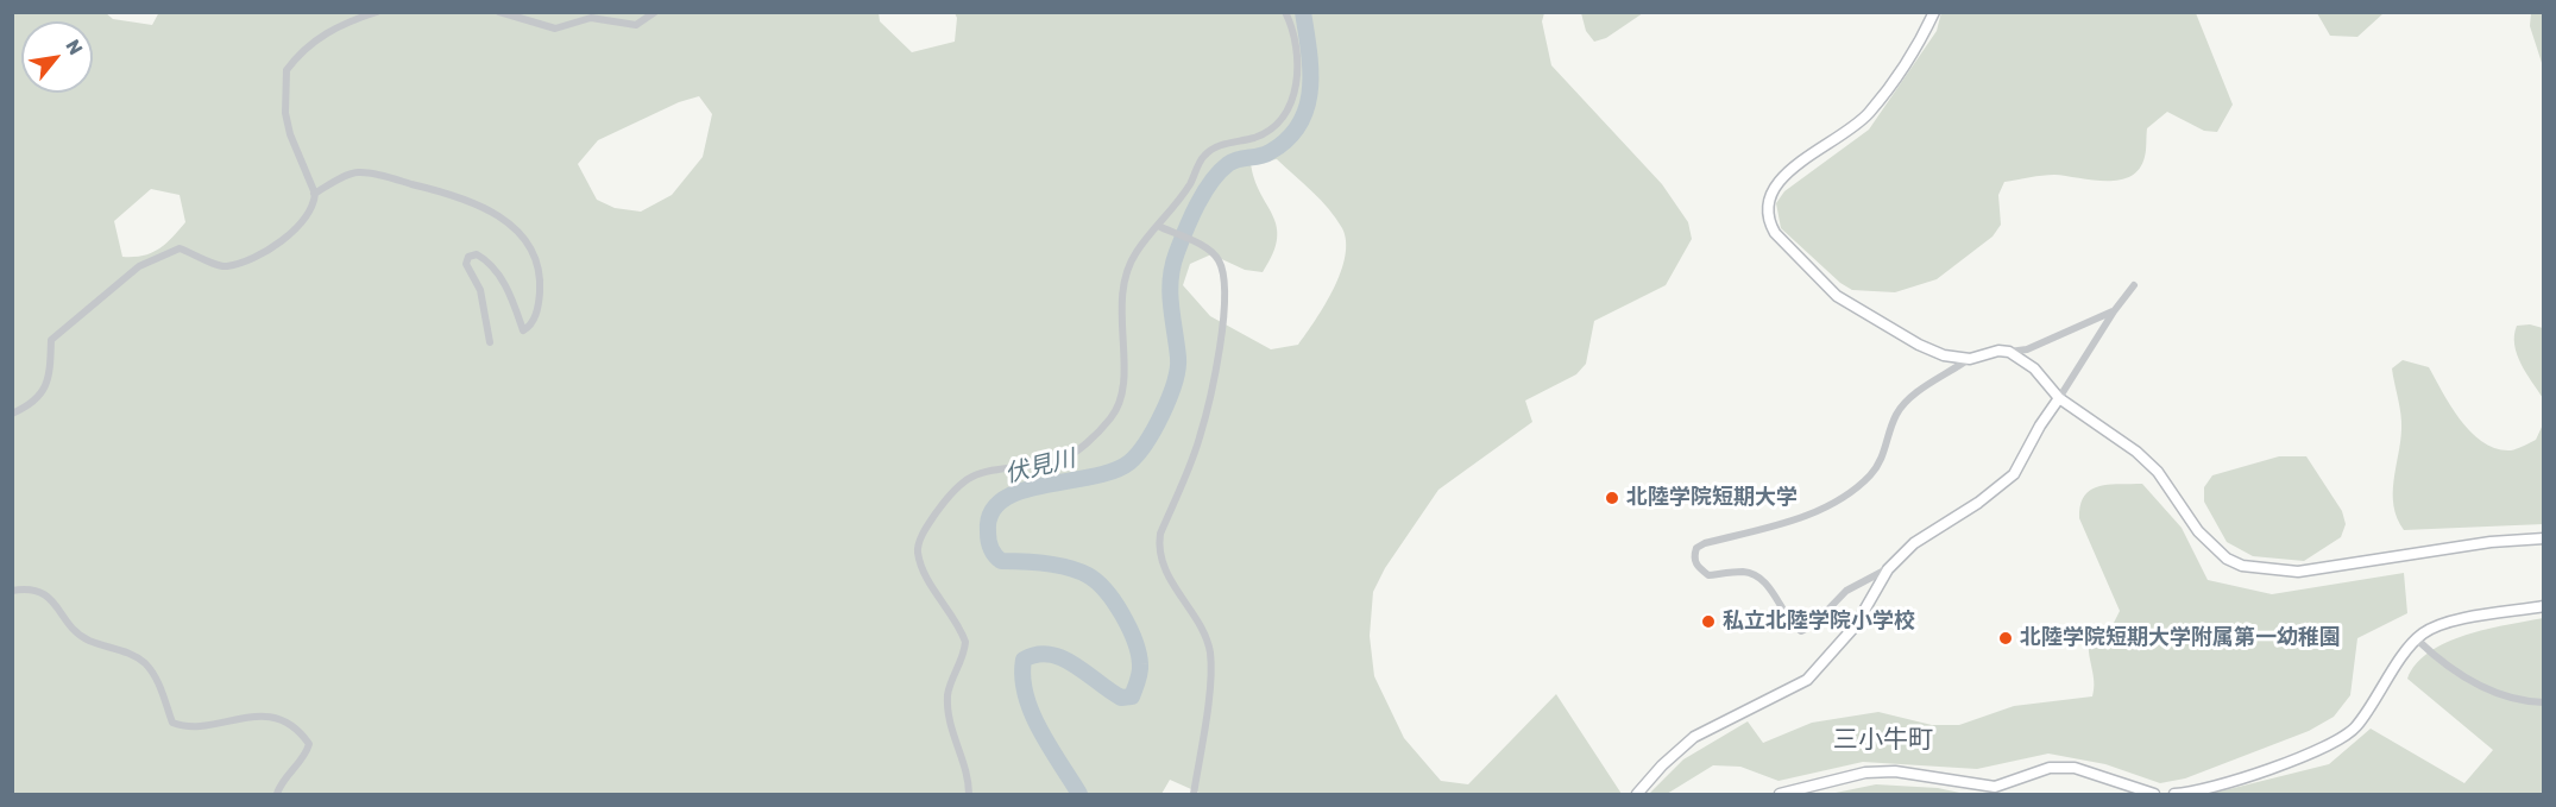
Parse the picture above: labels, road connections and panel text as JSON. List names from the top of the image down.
{
  "districts": ["三小牛町"],
  "water": ["伏見川"],
  "places": ["北陸学院短期大学", "私立北陸学院小学校", "北陸学院短期大学附属第一幼稚園"],
  "north": "top right"
}
